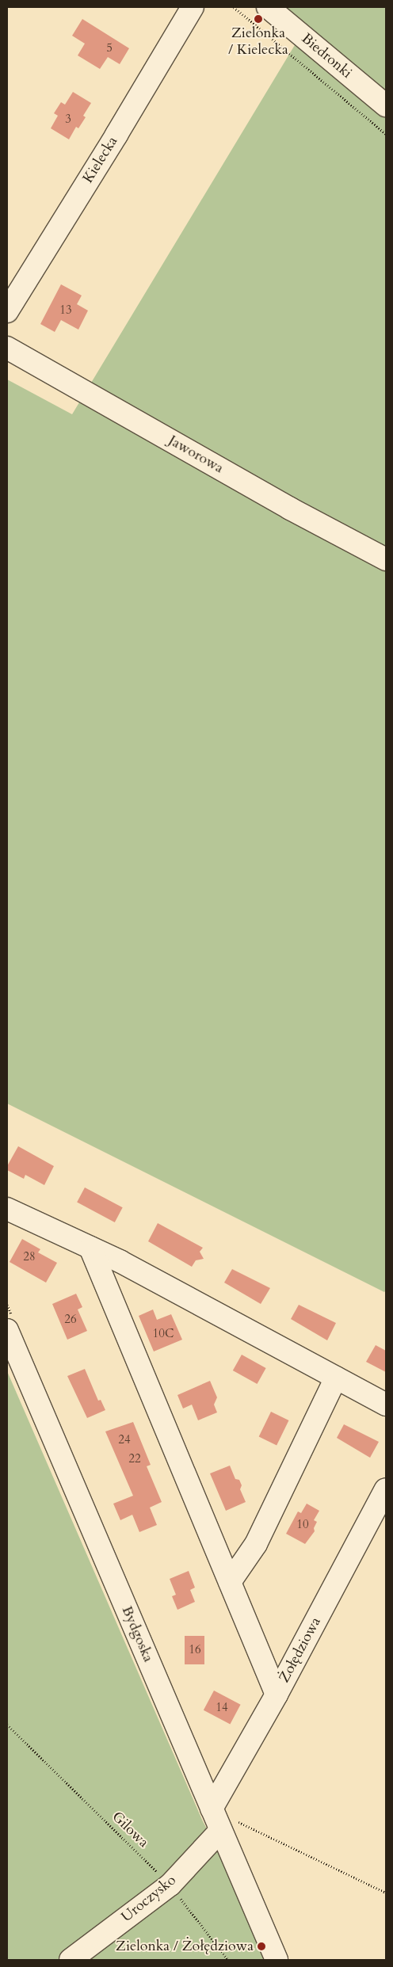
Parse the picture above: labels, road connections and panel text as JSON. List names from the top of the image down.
{
  "streets": {
    "street": [
      "Biedronki",
      "Kielecka",
      "Jaworowa",
      "Bydgoska",
      "Żołędziowa",
      "Uroczysko"
    ],
    "path": ["Gilowa"]
  },
  "crossings": [
    ["Bydgoska", "Żołędziowa"],
    ["Bydgoska", "Uroczysko"],
    ["Gilowa", "Uroczysko"]
  ],
  "places": ["Zielonka / Kielecka", "Zielonka / Żołędziowa"],
  "house_numbers": [
    "5",
    "3",
    "13",
    "28",
    "26",
    "10C",
    "24",
    "22",
    "10",
    "16",
    "14"
  ]
}
